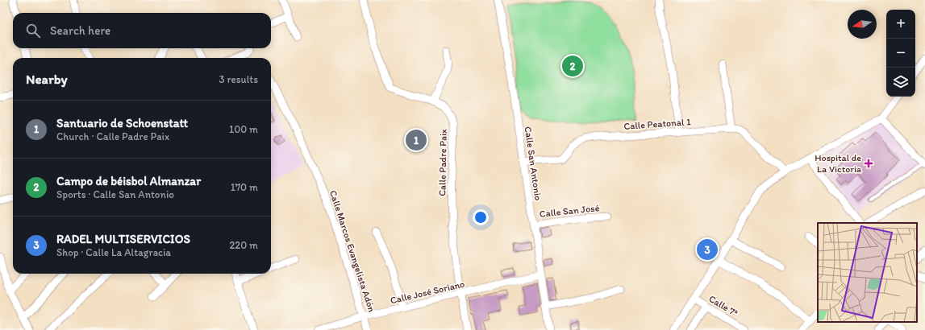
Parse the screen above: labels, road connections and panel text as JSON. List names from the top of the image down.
{
  "streets": {
    "street": [
      "Calle Peatonal 1",
      "Calle Padre Paix",
      "Calle San Antonio",
      "Calle San José",
      "Calle Marcos Evangelista Adón",
      "Calle José Soriano",
      "Calle 7ª"
    ]
  },
  "crossings": [
    ["Calle Peatonal 1", "Calle San Antonio"],
    ["Calle Padre Paix", "Calle José Soriano"],
    ["Calle San Antonio", "Calle San José"],
    ["Calle San Antonio", "Calle José Soriano"],
    ["Calle Marcos Evangelista Adón", "Calle José Soriano"]
  ],
  "places": {
    "health": ["Hospital de La Victoria"]
  },
  "north": "left",
  "page": {
    "map_buttons": ["+", "−"],
    "search": "Search here",
    "pins": ["2", "1", "3"],
    "heading": ["Nearby", "3 results"],
    "list": [
      {
        "mark": "1",
        "name": "Santuario de Schoenstatt",
        "note": "Church · Calle Padre Paix",
        "value": "100 m"
      },
      {
        "mark": "2",
        "name": "Campo de béisbol Almanzar",
        "note": "Sports · Calle San Antonio",
        "value": "170 m"
      },
      {
        "mark": "3",
        "name": "RADEL MULTISERVICIOS",
        "note": "Shop · Calle La Altagracia",
        "value": "220 m"
      }
    ]
  }
}
